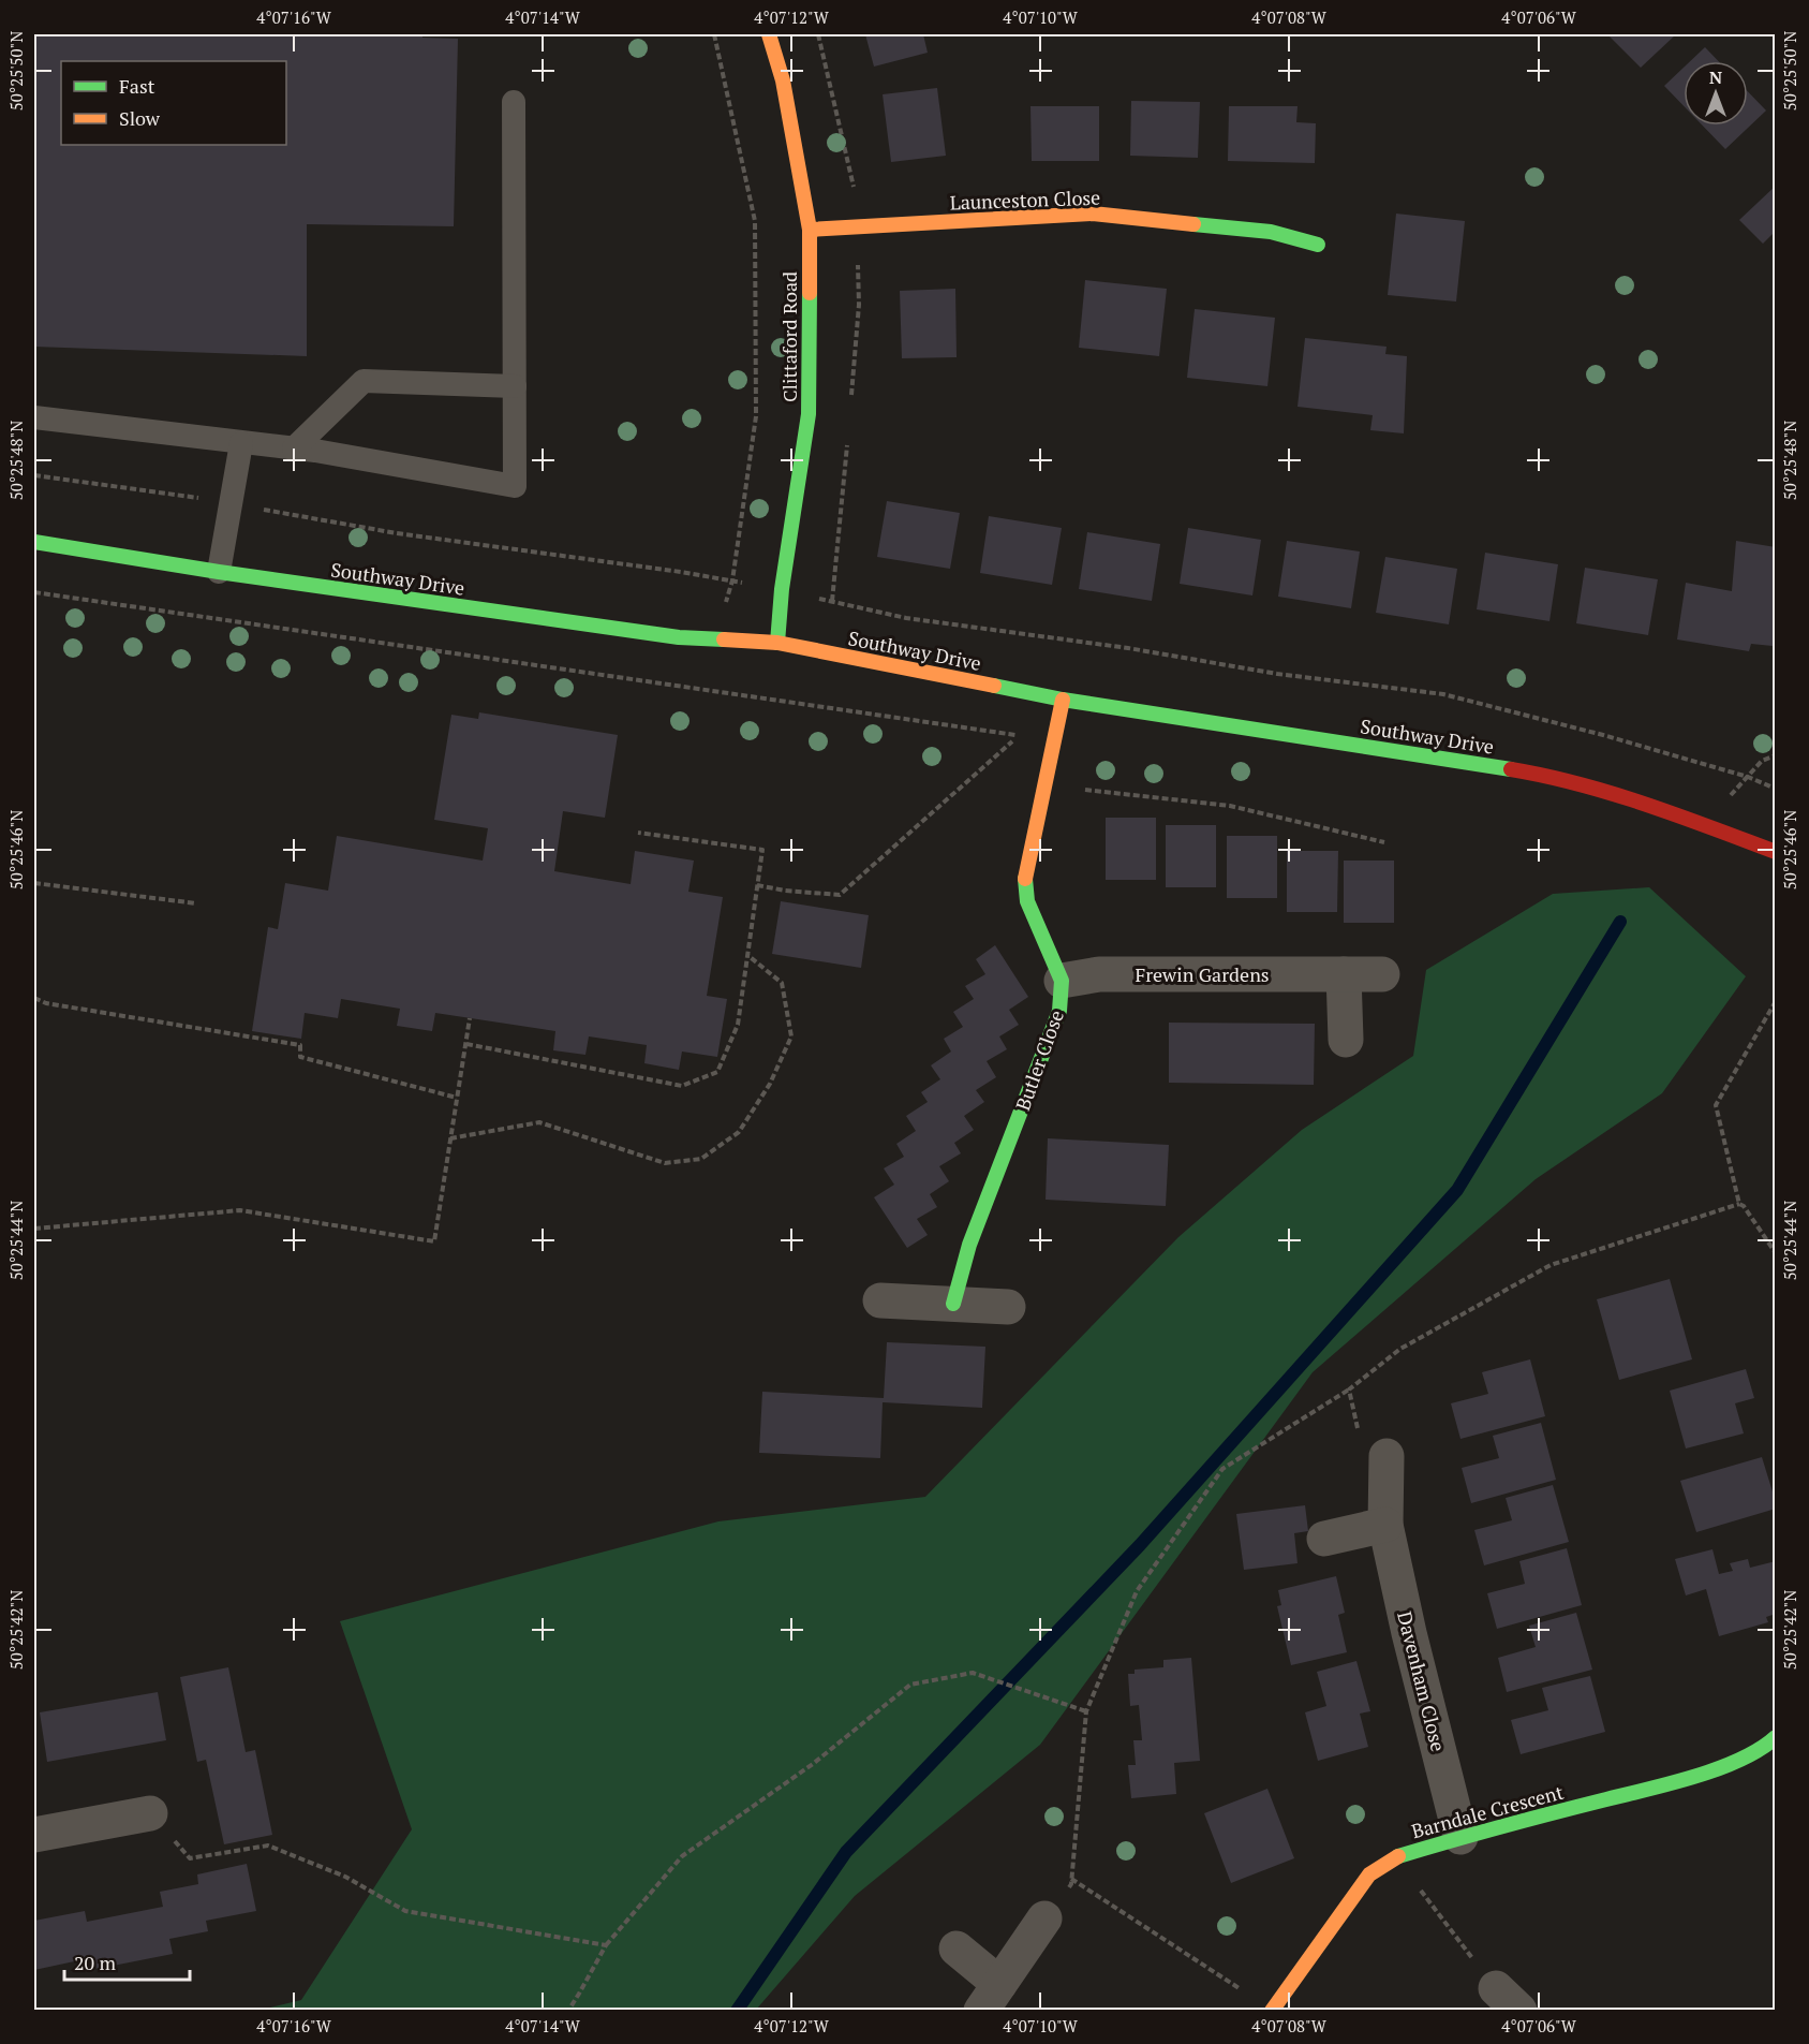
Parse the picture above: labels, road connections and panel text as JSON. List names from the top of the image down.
{
  "streets": {
    "street": [
      "Launceston Close",
      "Clittaford Road",
      "Southway Drive",
      "Frewin Gardens",
      "Butler Close",
      "Davenham Close",
      "Barndale Crescent"
    ]
  },
  "crossings": [
    ["Launceston Close", "Clittaford Road"],
    ["Clittaford Road", "Southway Drive"],
    ["Southway Drive", "Butler Close"],
    ["Frewin Gardens", "Butler Close"],
    ["Davenham Close", "Barndale Crescent"]
  ],
  "legend": ["Fast", "Slow"],
  "scale_bar": "20 m",
  "north": "top",
  "coordinates": [
    "4°07'16\"W",
    "4°07'14\"W",
    "4°07'12\"W",
    "4°07'10\"W",
    "4°07'08\"W",
    "4°07'06\"W",
    "50°25'50\"N",
    "50°25'48\"N",
    "50°25'46\"N",
    "50°25'44\"N",
    "50°25'42\"N"
  ]
}
